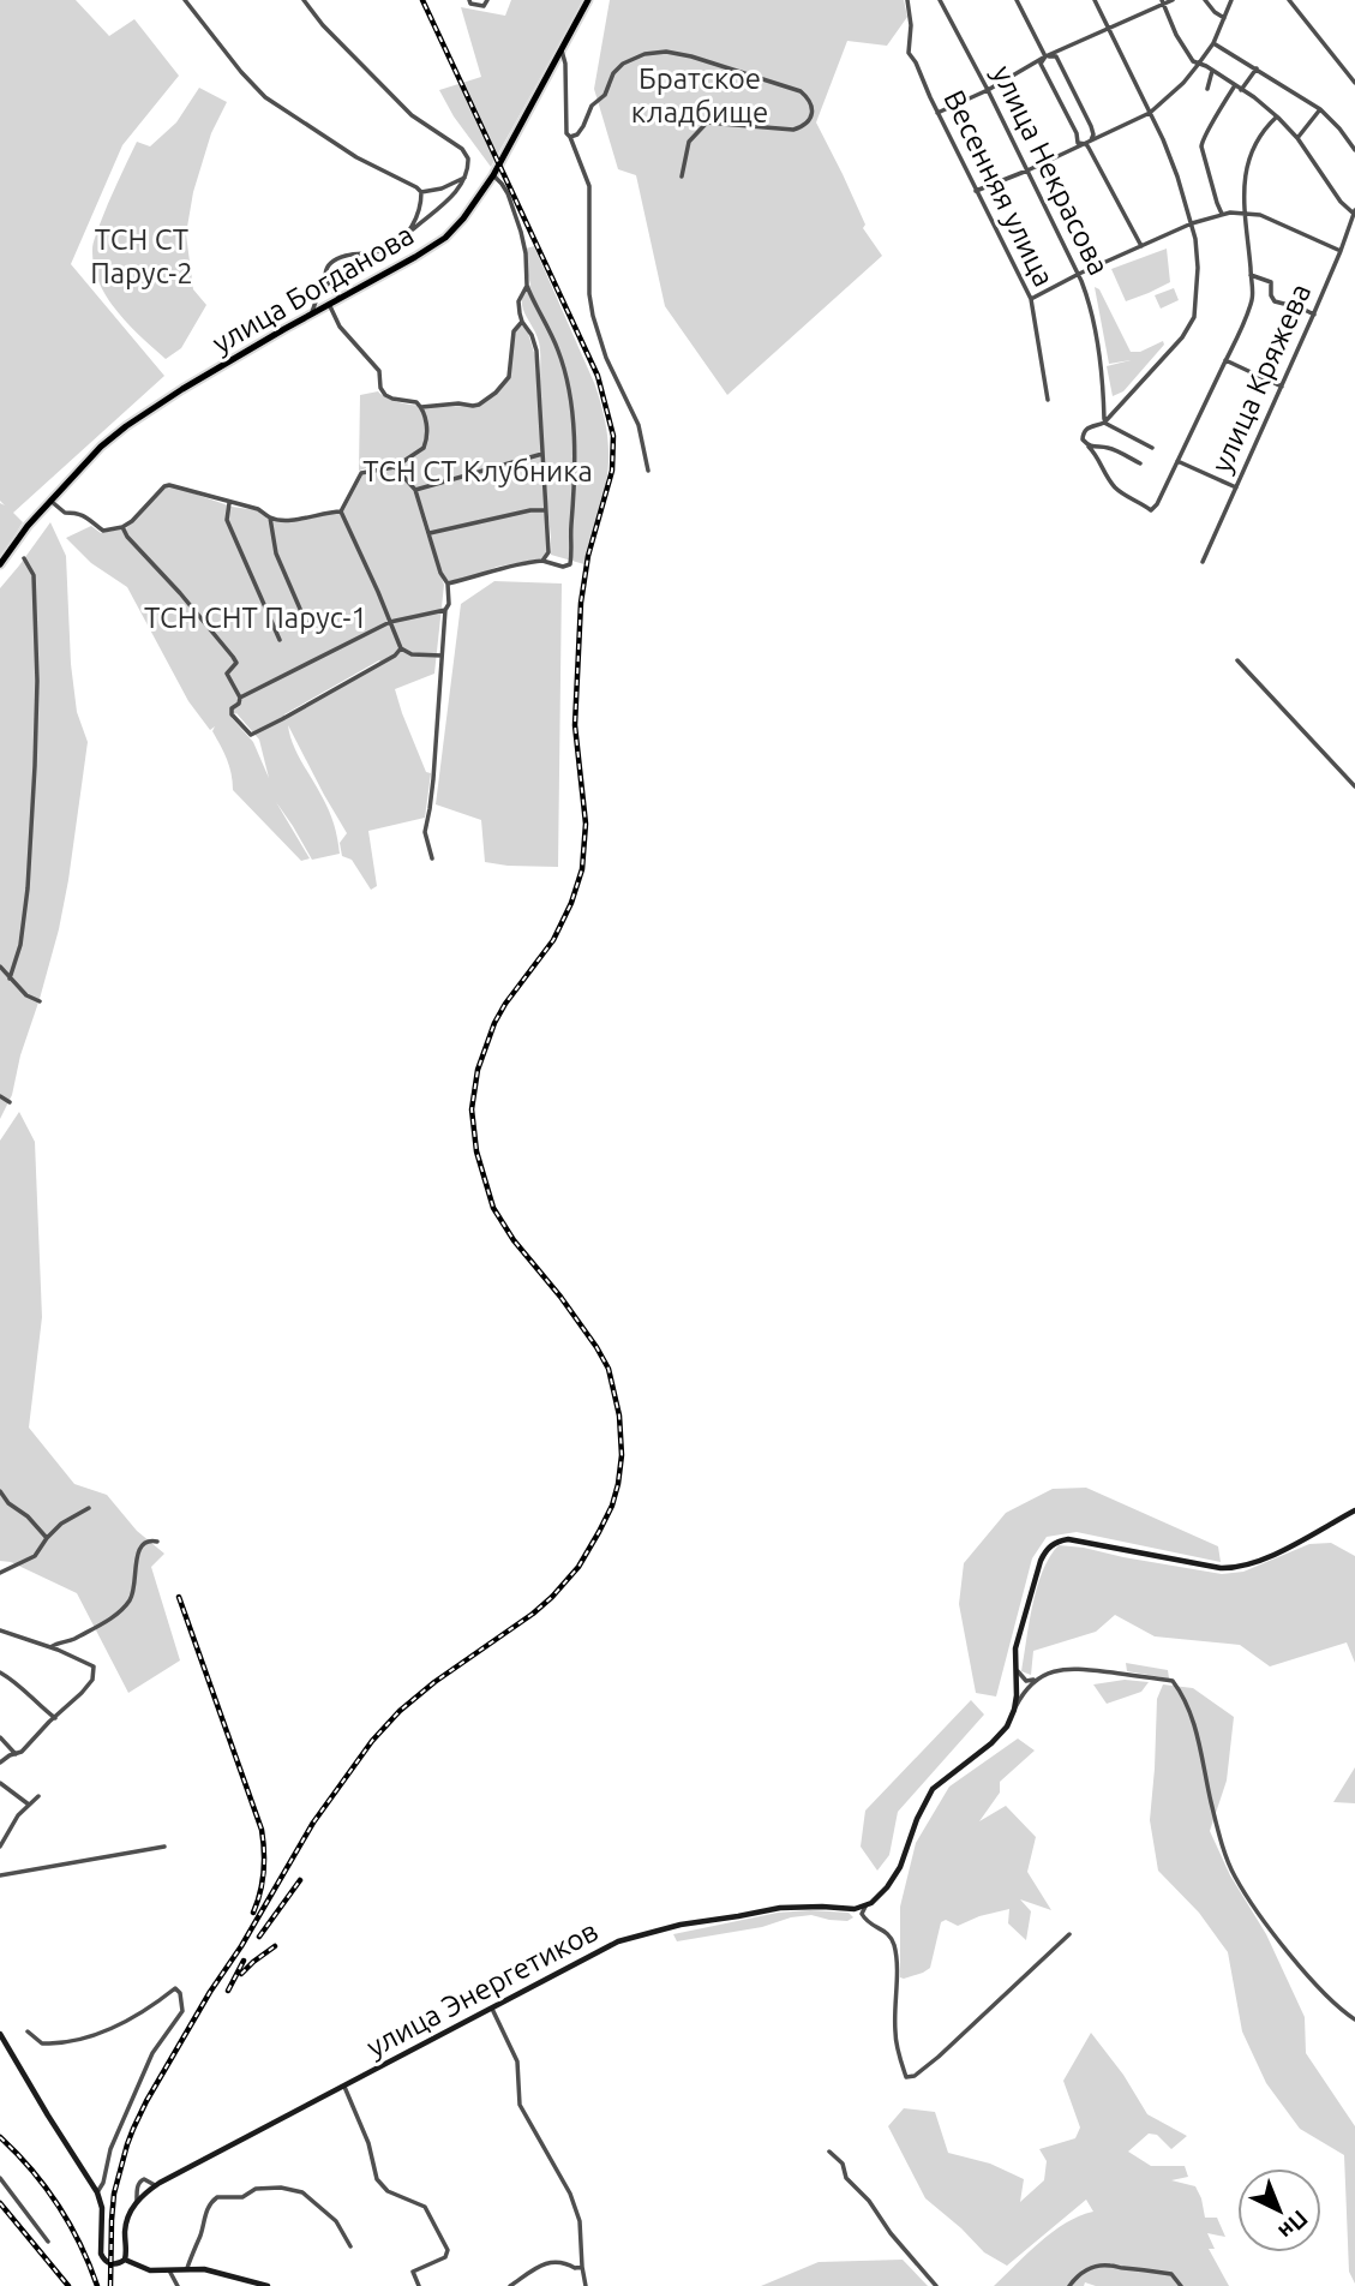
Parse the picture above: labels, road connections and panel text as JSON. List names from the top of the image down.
{
  "streets": {
    "main road": ["улица Богданова", "улица Энергетиков"],
    "street": ["улица Некрасова", "Весенняя улица", "улица Кряжева"]
  },
  "parks": [
    "Братское кладбище",
    "ТСН СТ Парус-2",
    "ТСН СТ Клубника",
    "ТСН СНТ Парус-1"
  ],
  "north": "bottom right"
}
